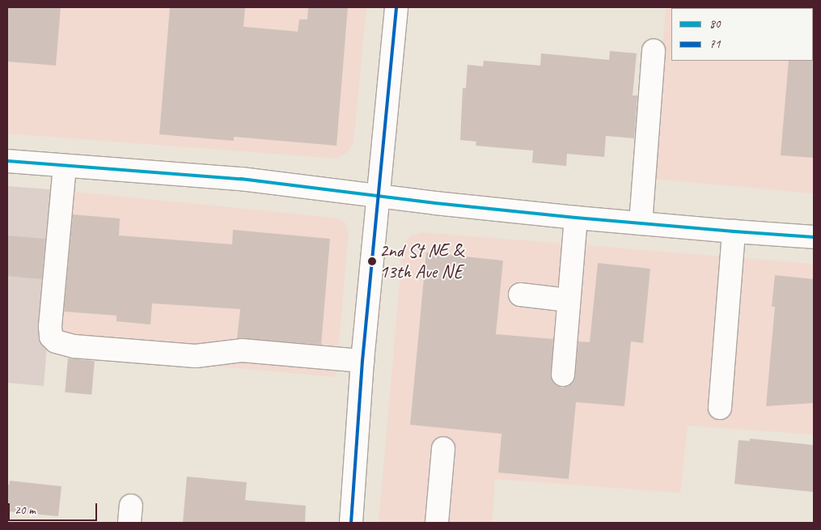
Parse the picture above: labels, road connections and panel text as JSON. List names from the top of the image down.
{
  "places": ["2nd St NE & 13th Ave NE"],
  "lines": ["transit line 71", "transit line 80"],
  "legend": ["80", "71"],
  "scale_bar": "20 m"
}
